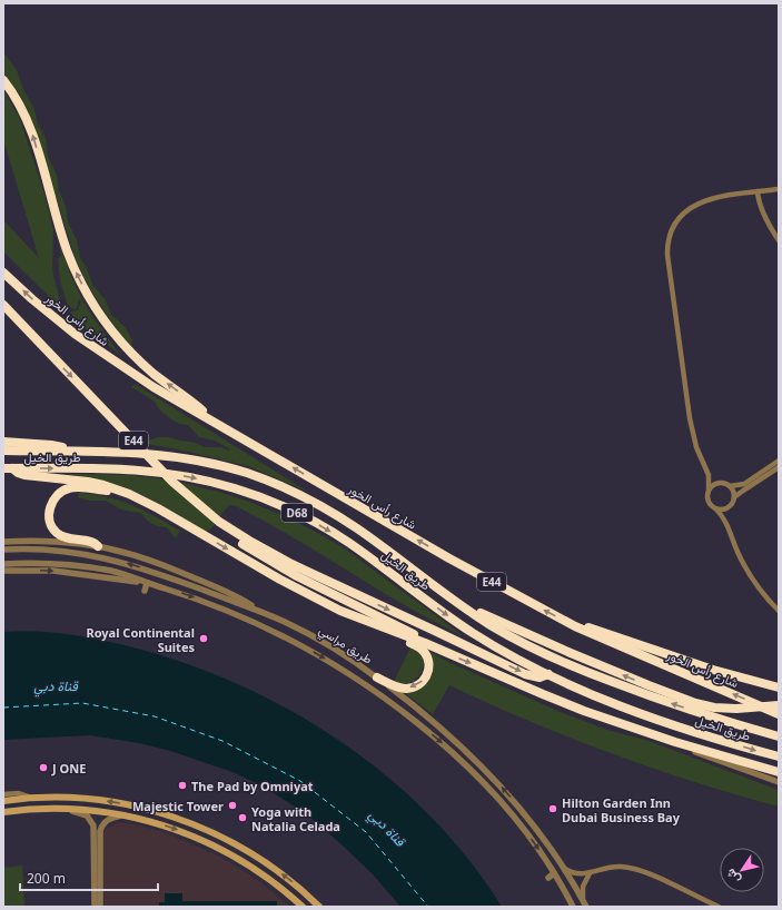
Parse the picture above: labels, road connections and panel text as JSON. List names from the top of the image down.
{
  "streets": {
    "highway": [
      "شارع رأس الخور",
      "E44",
      "طريق الخيل",
      "D68"
    ],
    "street": ["طريق مراسي"]
  },
  "crossings": [
    ["E44", "طريق الخيل"]
  ],
  "water": ["قناة دبي"],
  "places": [
    "Royal Continental Suites",
    "J ONE",
    "The Pad by Omniyat",
    "Majestic Tower",
    "Hilton Garden Inn Dubai Business Bay",
    "Yoga with Natalia Celada"
  ],
  "scale_bar": "200 m",
  "north": "bottom left"
}
